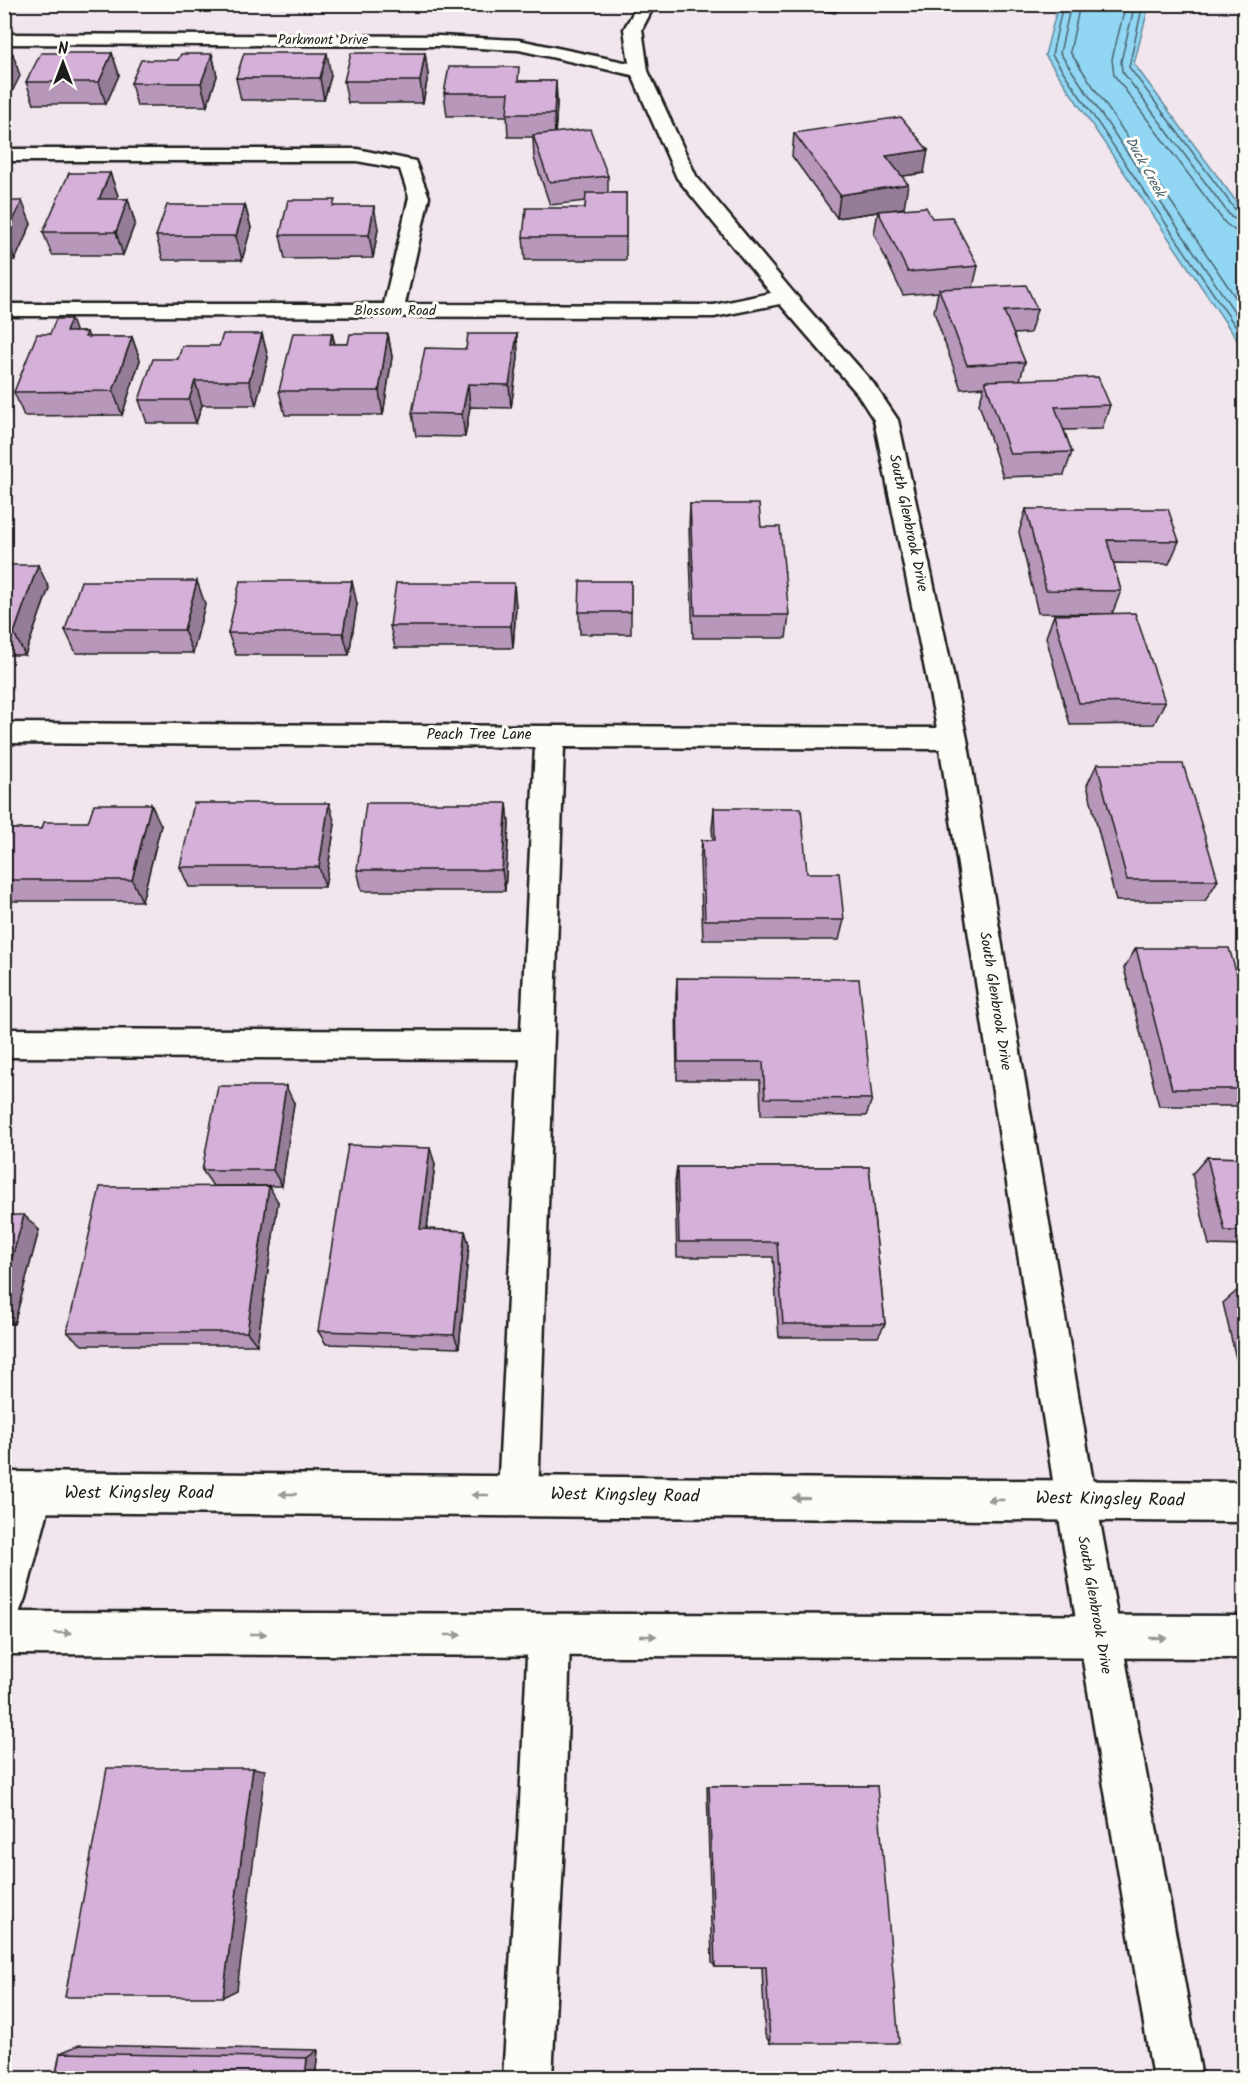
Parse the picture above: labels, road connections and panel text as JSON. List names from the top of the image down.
{
  "streets": {
    "street": [
      "Parkmont Drive",
      "Blossom Road",
      "South Glenbrook Drive",
      "Peach Tree Lane",
      "West Kingsley Road"
    ]
  },
  "crossings": [
    ["Parkmont Drive", "South Glenbrook Drive"],
    ["Blossom Road", "South Glenbrook Drive"],
    ["South Glenbrook Drive", "Peach Tree Lane"],
    ["South Glenbrook Drive", "West Kingsley Road"]
  ],
  "water": ["Duck Creek"],
  "north": "top"
}
